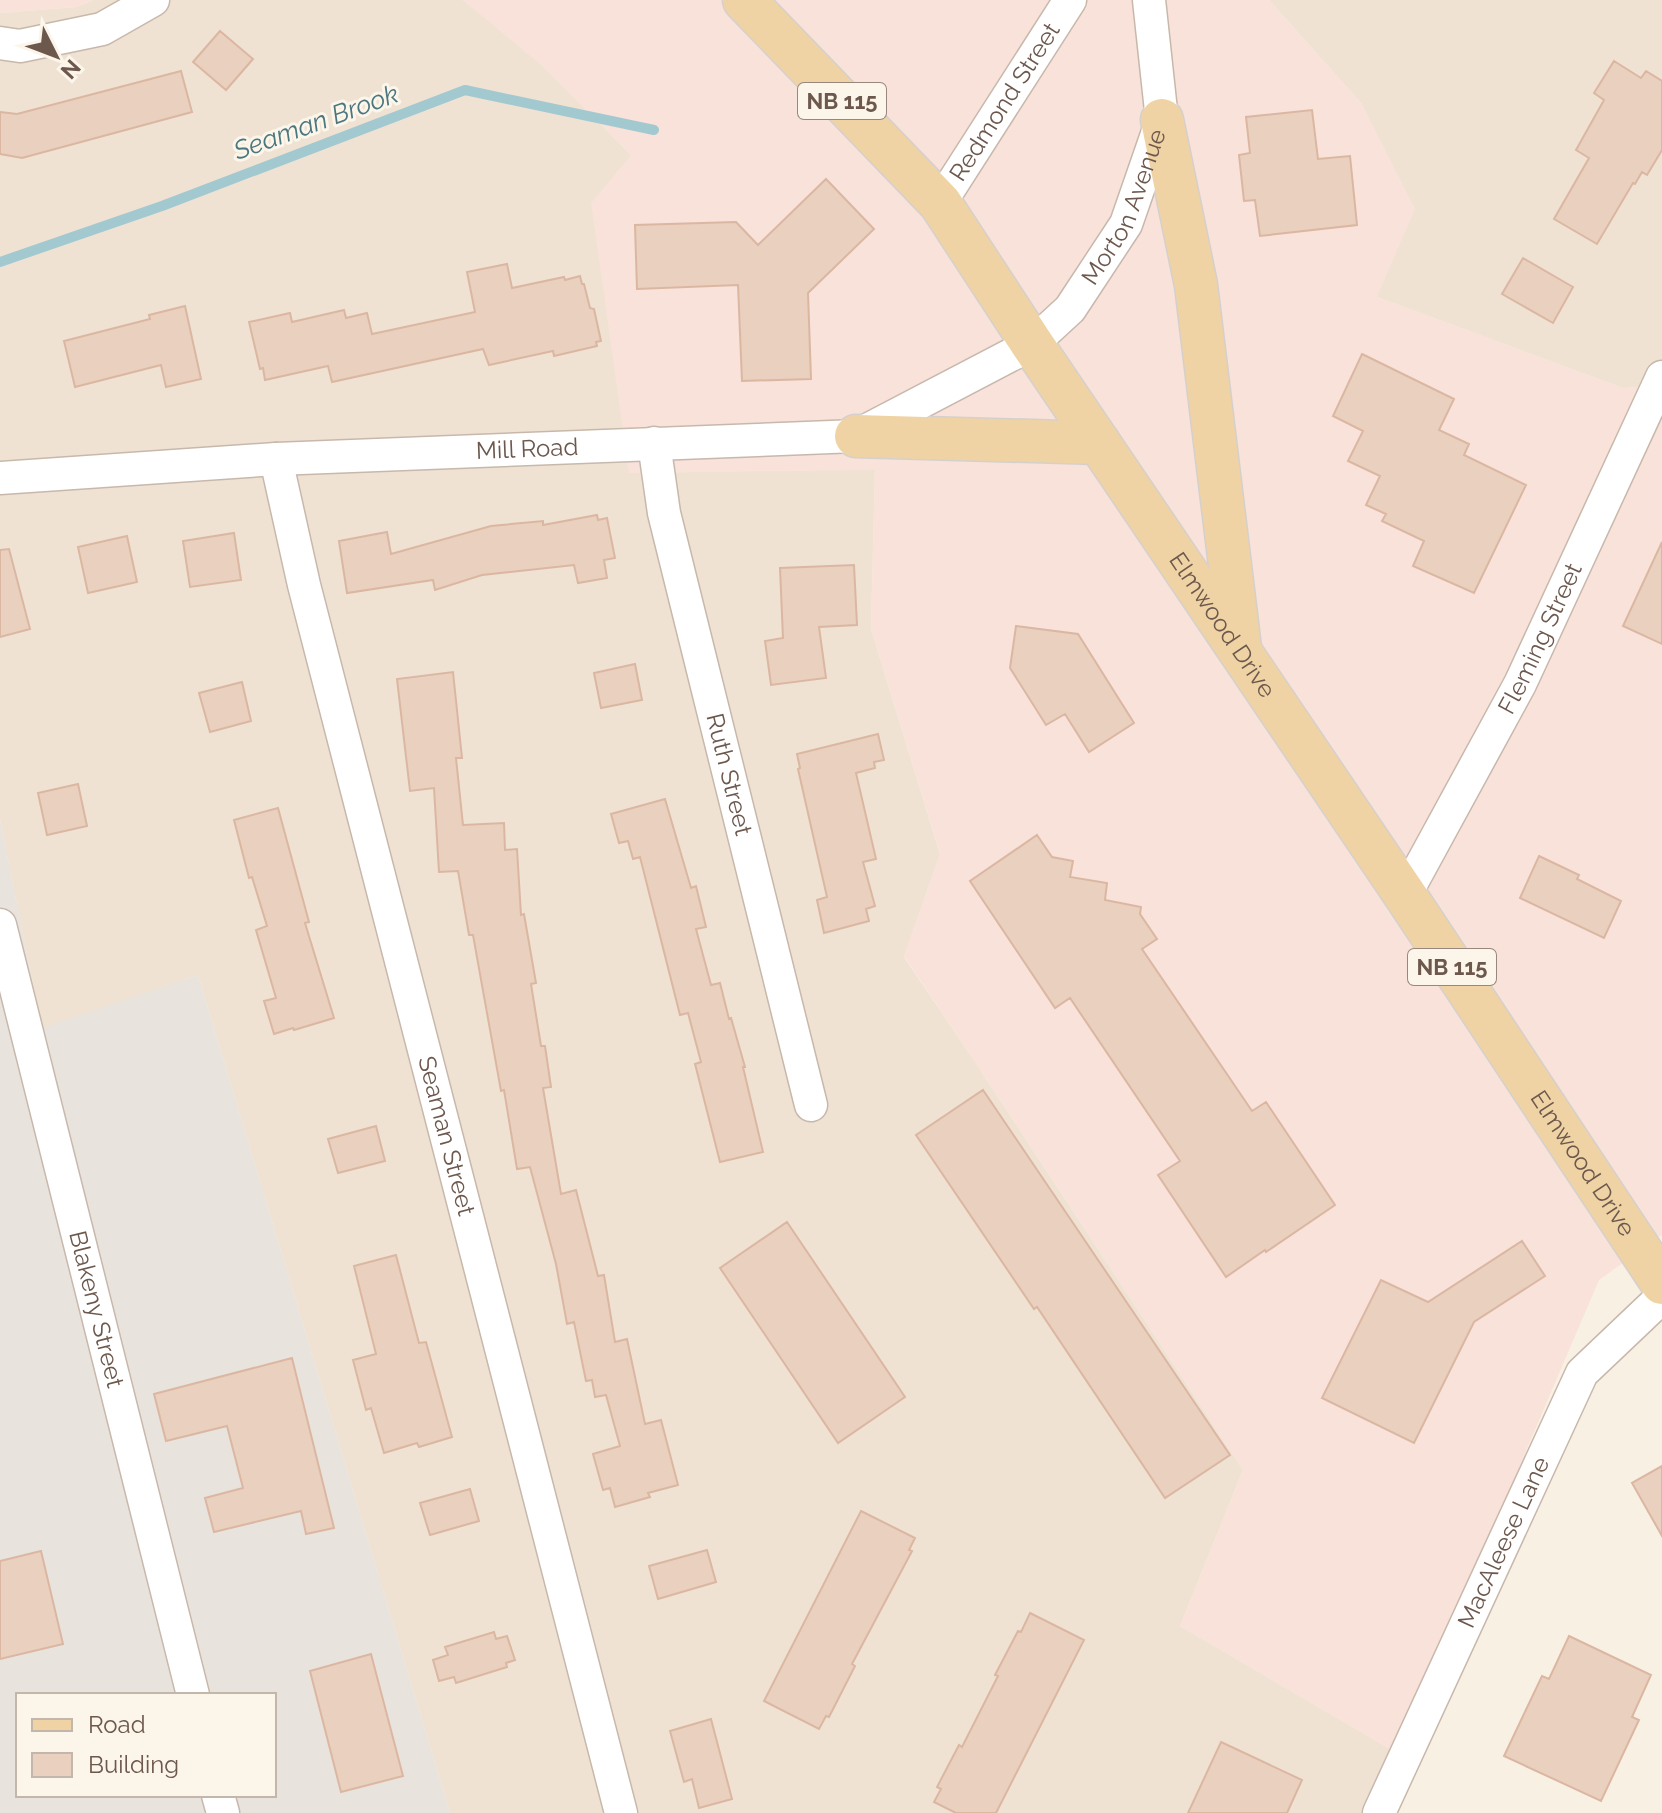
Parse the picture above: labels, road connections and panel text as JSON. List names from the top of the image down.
{
  "streets": {
    "main road": ["NB 115", "Elmwood Drive"],
    "street": [
      "Redmond Street",
      "Morton Avenue",
      "Mill Road",
      "Fleming Street",
      "Ruth Street",
      "Seaman Street",
      "Blakeny Street",
      "MacAleese Lane"
    ]
  },
  "crossings": [
    ["Redmond Street", "Elmwood Drive"],
    ["Morton Avenue", "Mill Road"],
    ["Morton Avenue", "Elmwood Drive"],
    ["Mill Road", "Elmwood Drive"],
    ["Mill Road", "Ruth Street"],
    ["Mill Road", "Seaman Street"],
    ["Elmwood Drive", "Fleming Street"]
  ],
  "water": ["Seaman Brook"],
  "legend": ["Road", "Building"],
  "north": "bottom right"
}
